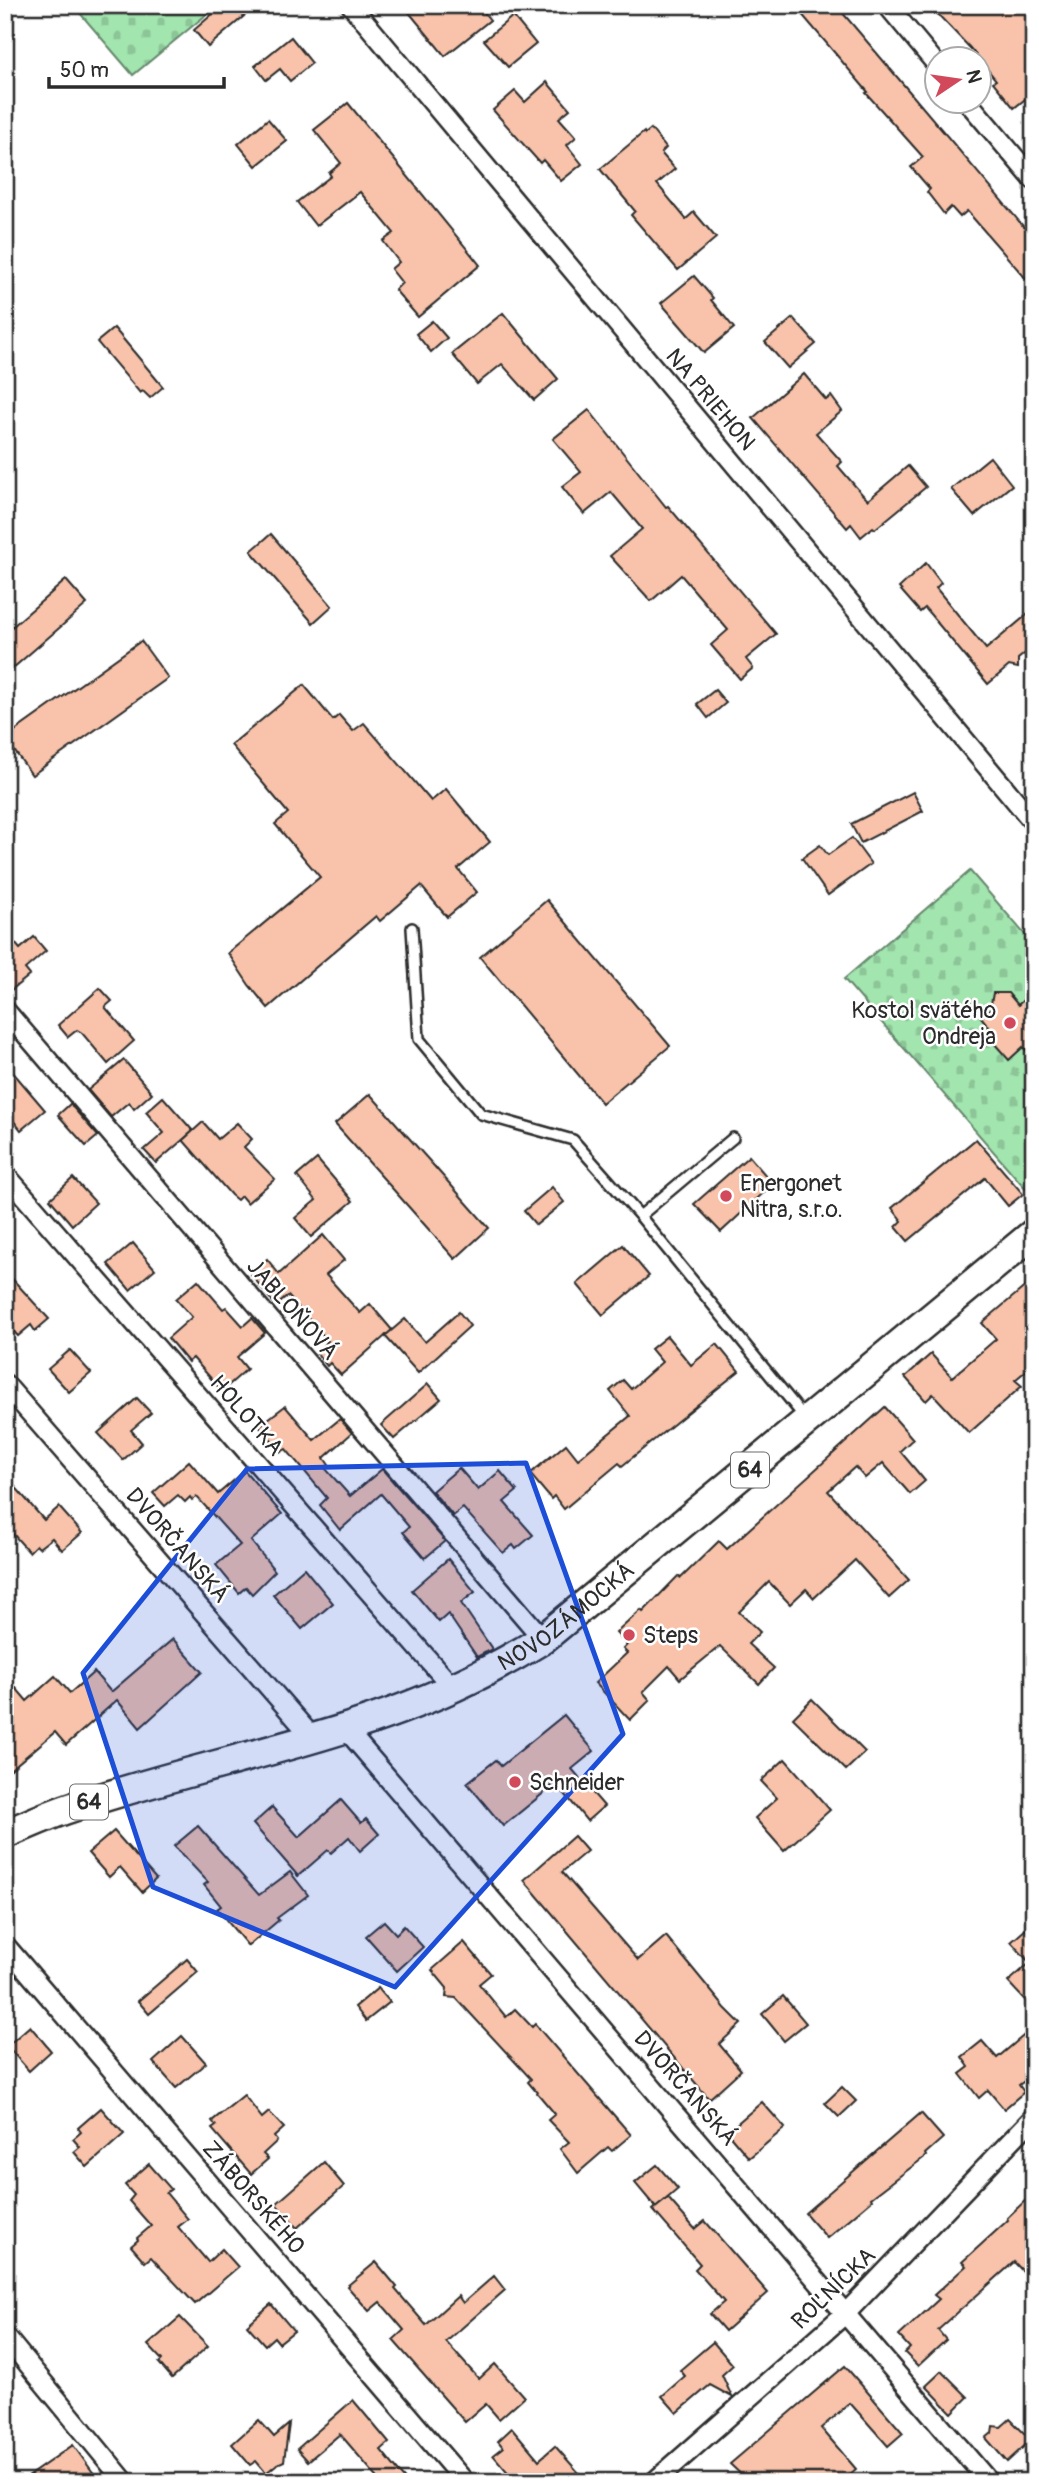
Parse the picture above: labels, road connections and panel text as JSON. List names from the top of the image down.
{
  "streets": {
    "main road": ["64", "NOVOZÁMOCKÁ"],
    "street": [
      "NA PRIEHON",
      "JABLOŇOVÁ",
      "HOLOTKA",
      "DVORČANSKÁ",
      "ZÁBORSKÉHO",
      "ROĽNÍCKA"
    ]
  },
  "crossings": [
    ["JABLOŇOVÁ", "NOVOZÁMOCKÁ"],
    ["HOLOTKA", "NOVOZÁMOCKÁ"],
    ["DVORČANSKÁ", "NOVOZÁMOCKÁ"],
    ["DVORČANSKÁ", "ROĽNÍCKA"]
  ],
  "places": [
    "Kostol svätého Ondreja",
    "Energonet Nitra, s.r.o.",
    "Steps",
    "Schneider"
  ],
  "scale_bar": "50 m",
  "north": "right"
}
